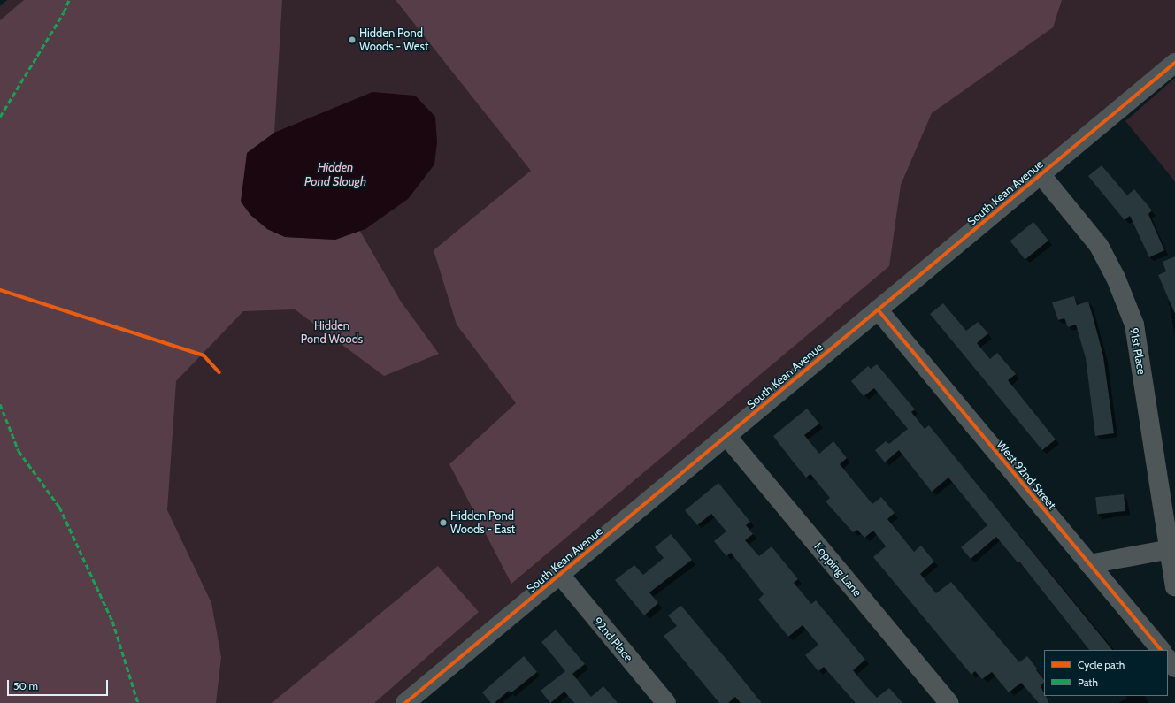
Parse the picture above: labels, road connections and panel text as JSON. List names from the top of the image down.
{
  "streets": {
    "street": [
      "South Kean Avenue",
      "91st Place",
      "West 92nd Street",
      "Kopping Lane",
      "92nd Place"
    ]
  },
  "crossings": [
    ["South Kean Avenue", "91st Place"],
    ["South Kean Avenue", "West 92nd Street"],
    ["South Kean Avenue", "Kopping Lane"],
    ["South Kean Avenue", "92nd Place"]
  ],
  "water": ["Hidden Pond Slough"],
  "parks": ["Hidden Pond Woods"],
  "places": ["Hidden Pond Woods - West", "Hidden Pond Woods - East"],
  "legend": ["Cycle path", "Path"],
  "scale_bar": "50 m"
}
